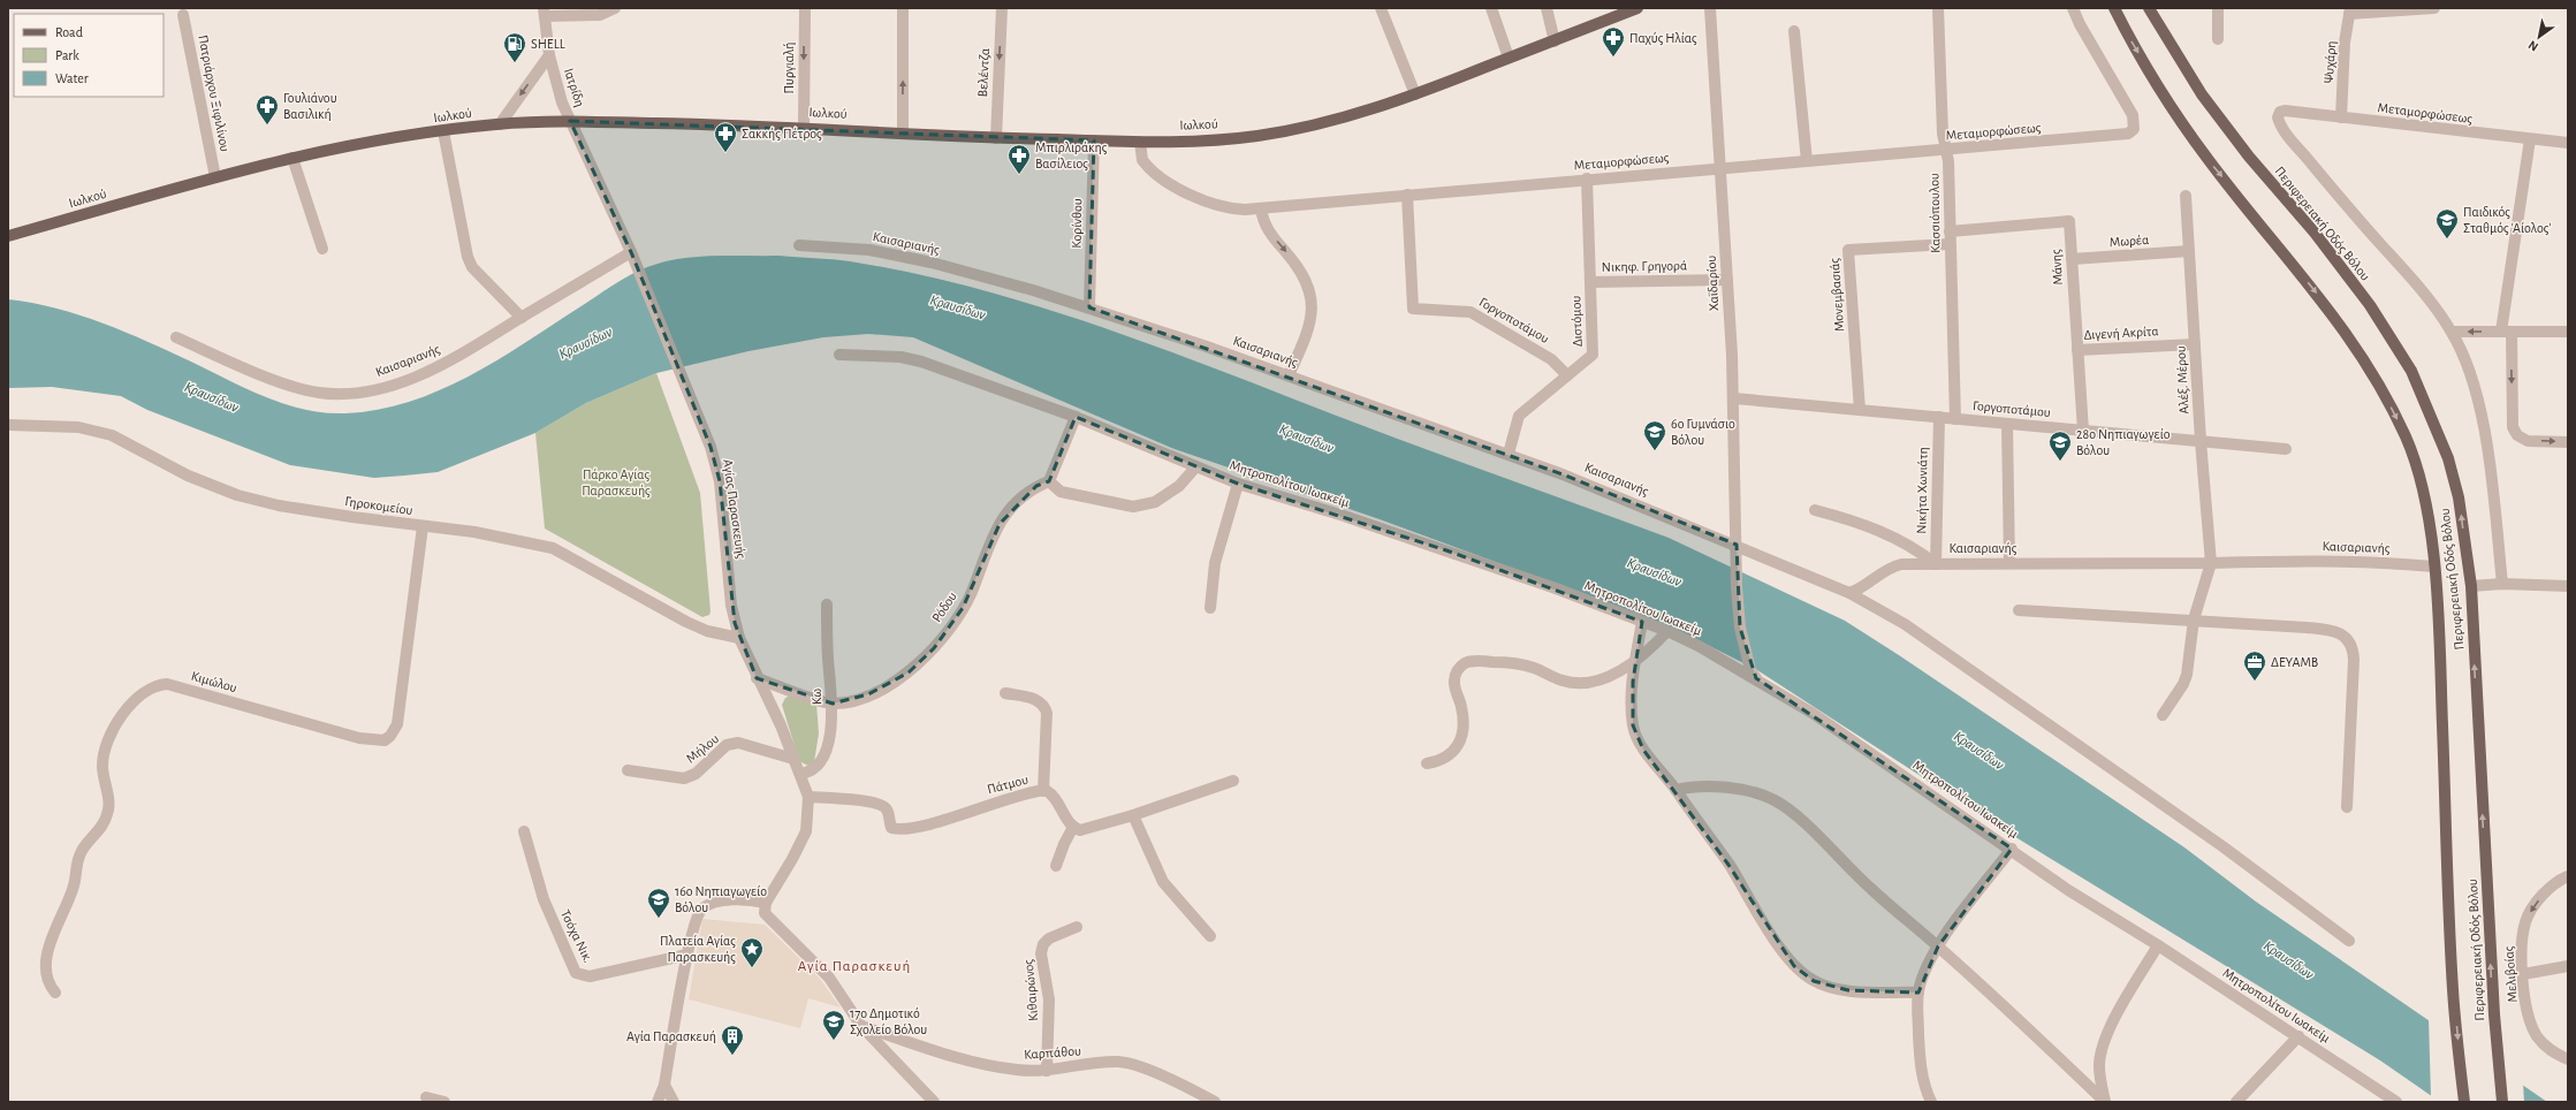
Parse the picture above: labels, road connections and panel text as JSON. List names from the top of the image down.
{
  "streets": {
    "main road": ["Ιωλκού", "Περιφερειακή Οδός Βόλου"],
    "street": [
      "Ψυχάρη",
      "Πυργιαλή",
      "Βελέντζα",
      "Ιατρίδη",
      "Πατριάρχου Ξιφιλίνου",
      "Μεταμορφώσεως",
      "Κασσιόπουλου",
      "Κορίνθου",
      "Μωρέα",
      "Καισαριανής",
      "Νικηφ. Γρηγορά",
      "Μάνης",
      "Χαϊδαρίου",
      "Μονεμβασιάς",
      "Γοργοποτάμου",
      "Διστόμου",
      "Διγενή Ακρίτα",
      "Αλέξ. Μέρου",
      "Μητροπολίτου Ιωακείμ",
      "Νικήτα Χωνιάτη",
      "Γηροκομείου",
      "Αγίας Παρασκευής",
      "Ρόδου",
      "Κιμώλου",
      "Κω",
      "Μήλου",
      "Πάτμου",
      "Τσόχα Νικ.",
      "Μελιβοίας",
      "Κιθαιρώνος",
      "Καρπάθου"
    ]
  },
  "crossings": [
    ["Ψυχάρη", "Μεταμορφώσεως"],
    ["Πυργιαλή", "Ιωλκού"],
    ["Βελέντζα", "Ιωλκού"],
    ["Ιατρίδη", "Ιωλκού"],
    ["Ιατρίδη", "Αγίας Παρασκευής"],
    ["Πατριάρχου Ξιφιλίνου", "Ιωλκού"],
    ["Ιωλκού", "Μεταμορφώσεως"],
    ["Ιωλκού", "Κορίνθου"],
    ["Ιωλκού", "Αγίας Παρασκευής"],
    ["Μεταμορφώσεως", "Κασσιόπουλου"],
    ["Μεταμορφώσεως", "Χαϊδαρίου"],
    ["Μεταμορφώσεως", "Γοργοποτάμου"],
    ["Μεταμορφώσεως", "Διστόμου"],
    ["Κασσιόπουλου", "Μάνης"],
    ["Κασσιόπουλου", "Μονεμβασιάς"],
    ["Κασσιόπουλου", "Γοργοποτάμου"],
    ["Κορίνθου", "Καισαριανής"],
    ["Περιφερειακή Οδός Βόλου", "Καισαριανής"],
    ["Μωρέα", "Μάνης"],
    ["Μωρέα", "Αλέξ. Μέρου"],
    ["Καισαριανής", "Χαϊδαρίου"],
    ["Καισαριανής", "Διστόμου"],
    ["Καισαριανής", "Αλέξ. Μέρου"],
    ["Καισαριανής", "Νικήτα Χωνιάτη"],
    ["Καισαριανής", "Αγίας Παρασκευής"],
    ["Νικηφ. Γρηγορά", "Χαϊδαρίου"],
    ["Νικηφ. Γρηγορά", "Διστόμου"],
    ["Μάνης", "Γοργοποτάμου"],
    ["Μάνης", "Διγενή Ακρίτα"],
    ["Χαϊδαρίου", "Γοργοποτάμου"],
    ["Χαϊδαρίου", "Μητροπολίτου Ιωακείμ"],
    ["Μονεμβασιάς", "Γοργοποτάμου"],
    ["Γοργοποτάμου", "Διστόμου"],
    ["Γοργοποτάμου", "Αλέξ. Μέρου"],
    ["Γοργοποτάμου", "Νικήτα Χωνιάτη"],
    ["Διγενή Ακρίτα", "Αλέξ. Μέρου"],
    ["Γηροκομείου", "Αγίας Παρασκευής"],
    ["Γηροκομείου", "Κιμώλου"],
    ["Αγίας Παρασκευής", "Κω"],
    ["Αγίας Παρασκευής", "Μήλου"],
    ["Αγίας Παρασκευής", "Πάτμου"],
    ["Ρόδου", "Κω"],
    ["Κιθαιρώνος", "Καρπάθου"]
  ],
  "one_way": ["Μελιβοίας"],
  "districts": ["Αγία Παρασκευή"],
  "water": ["Κραυσίδων"],
  "parks": ["Πάρκο Αγίας Παρασκευής"],
  "places": {
    "pharmacy": [
      "Παχύς Ηλίας",
      "Γουλιάνου Βασιλική",
      "Σακκής Πέτρος",
      "Μπιρλιράκης Βασίλειος"
    ],
    "fuel station": ["SHELL"],
    "school or university": [
      "Παιδικός Σταθμός 'Αίολος'",
      "6ο Γυμνάσιο Βόλου",
      "28ο Νηπιαγωγείο Βόλου",
      "16ο Νηπιαγωγείο Βόλου",
      "17ο Δημοτικό Σχολείο Βόλου"
    ],
    "office": ["ΔΕΥΑΜΒ"],
    "place": ["Πλατεία Αγίας Παρασκευής"],
    "building": ["Αγία Παρασκευή"]
  },
  "legend": ["Road", "Park", "Water"],
  "north": "bottom left"
}
